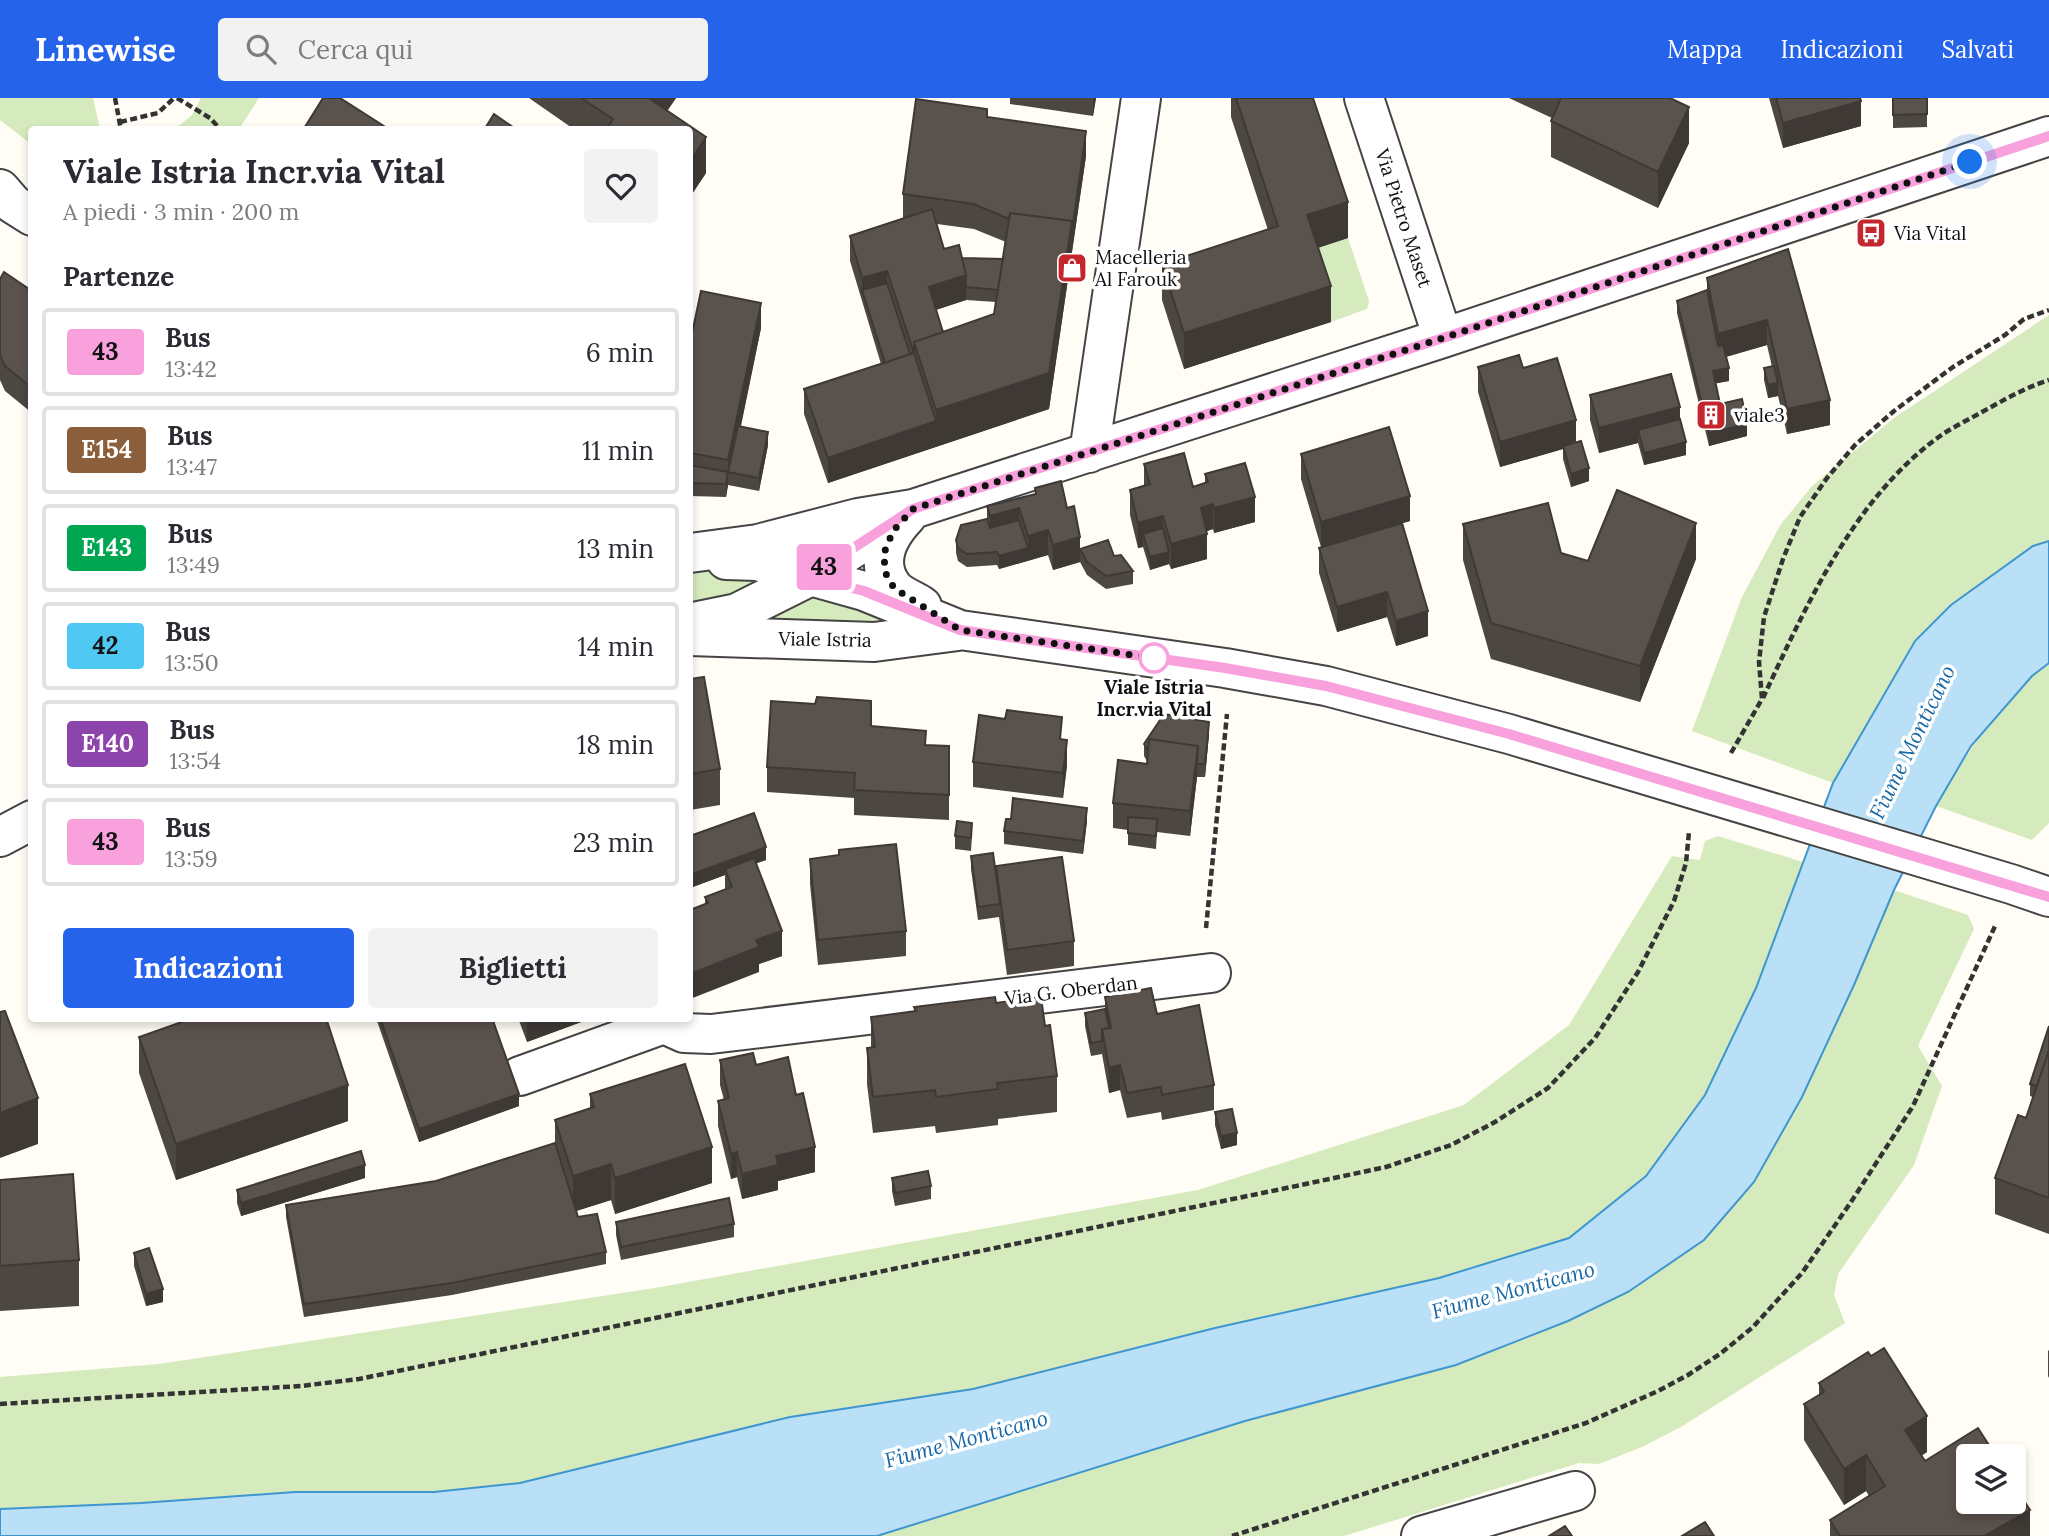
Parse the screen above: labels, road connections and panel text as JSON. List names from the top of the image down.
{
  "streets": {
    "street": ["Via Pietro Maset", "Viale Istria", "Via G. Oberdan"]
  },
  "water": ["Fiume Monticano"],
  "places": {
    "bus stop": ["Via Vital"],
    "shop": ["Macelleria Al Farouk"],
    "building": ["viale3"],
    "other": ["Viale Istria Incr.via Vital"]
  },
  "lines": ["bus line 43"],
  "page": {
    "header": "Linewise",
    "search": "Cerca qui",
    "nav": ["Mappa", "Indicazioni", "Salvati"],
    "on_map": "43",
    "heading": [
      ["Viale Istria Incr.via Vital", "A piedi · 3 min · 200 m"],
      "Partenze"
    ],
    "list": [
      {
        "mark": "43",
        "name": "Bus",
        "note": "13:42",
        "value": "6 min"
      },
      {
        "mark": "E154",
        "name": "Bus",
        "note": "13:47",
        "value": "11 min"
      },
      {
        "mark": "E143",
        "name": "Bus",
        "note": "13:49",
        "value": "13 min"
      },
      {
        "mark": "42",
        "name": "Bus",
        "note": "13:50",
        "value": "14 min"
      },
      {
        "mark": "E140",
        "name": "Bus",
        "note": "13:54",
        "value": "18 min"
      },
      {
        "mark": "43",
        "name": "Bus",
        "note": "13:59",
        "value": "23 min"
      }
    ],
    "buttons": ["Indicazioni", "Biglietti"]
  }
}
